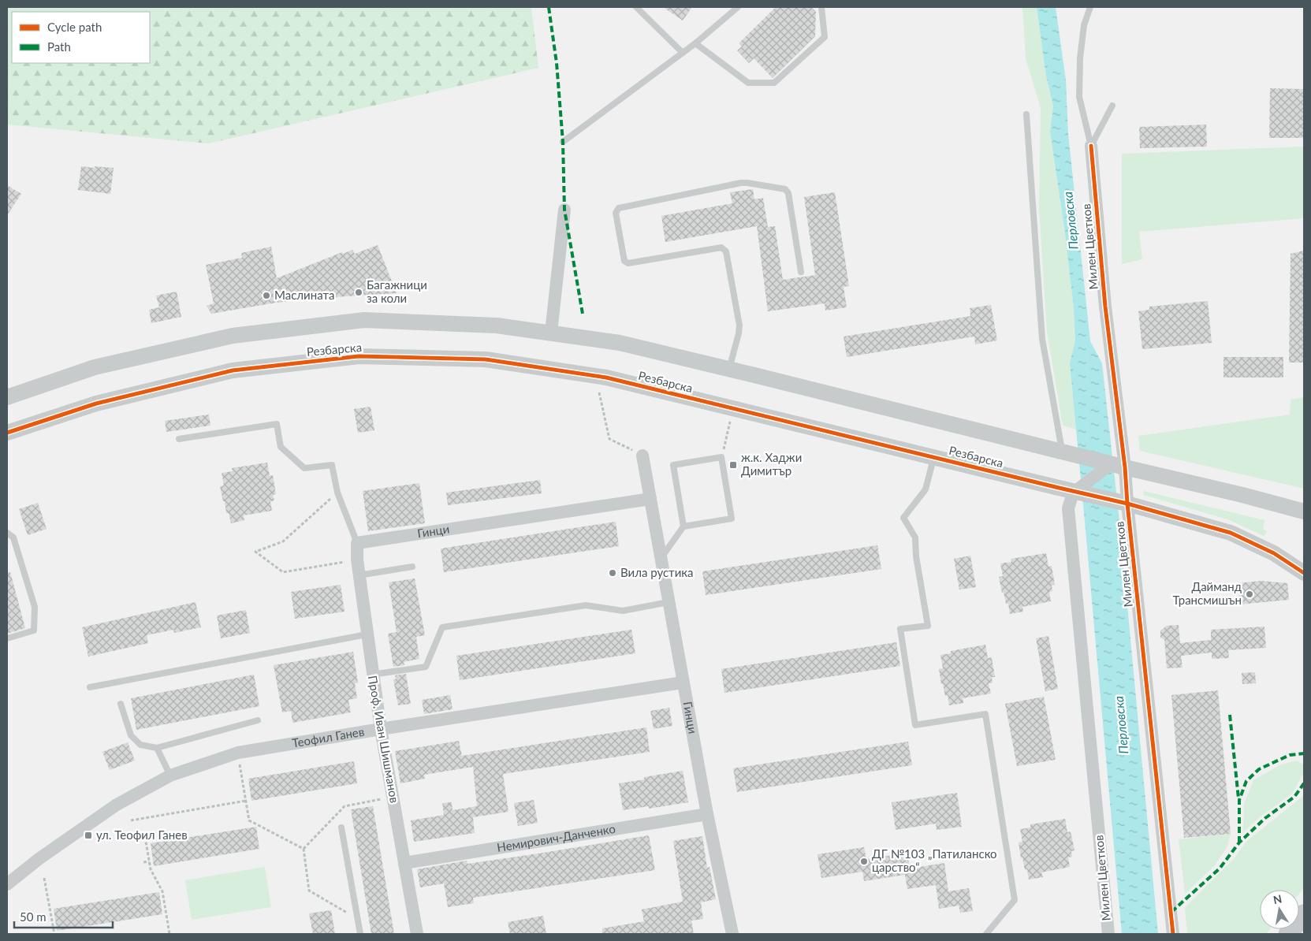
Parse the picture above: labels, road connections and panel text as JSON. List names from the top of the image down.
{
  "streets": {
    "street": [
      "Милен Цветков",
      "Резбарска",
      "Гинци",
      "Теофил Ганев",
      "Проф. Иван Шишманов",
      "Немирович-Данченко"
    ]
  },
  "crossings": [
    ["Милен Цветков", "Резбарска"],
    ["Гинци", "Теофил Ганев"],
    ["Гинци", "Проф. Иван Шишманов"],
    ["Гинци", "Немирович-Данченко"],
    ["Теофил Ганев", "Проф. Иван Шишманов"],
    ["Проф. Иван Шишманов", "Немирович-Данченко"]
  ],
  "water": ["Перловска"],
  "places": {
    "other": [
      "Багажници за коли",
      "Маслината",
      "Вила рустика",
      "Дайманд Трансмишън",
      "ДГ №103 „Патиланско царство“"
    ],
    "transit": ["ж.к. Хаджи Димитър", "ул. Теофил Ганев"]
  },
  "legend": ["Cycle path", "Path"],
  "scale_bar": "50 m",
  "north": "top"
}
